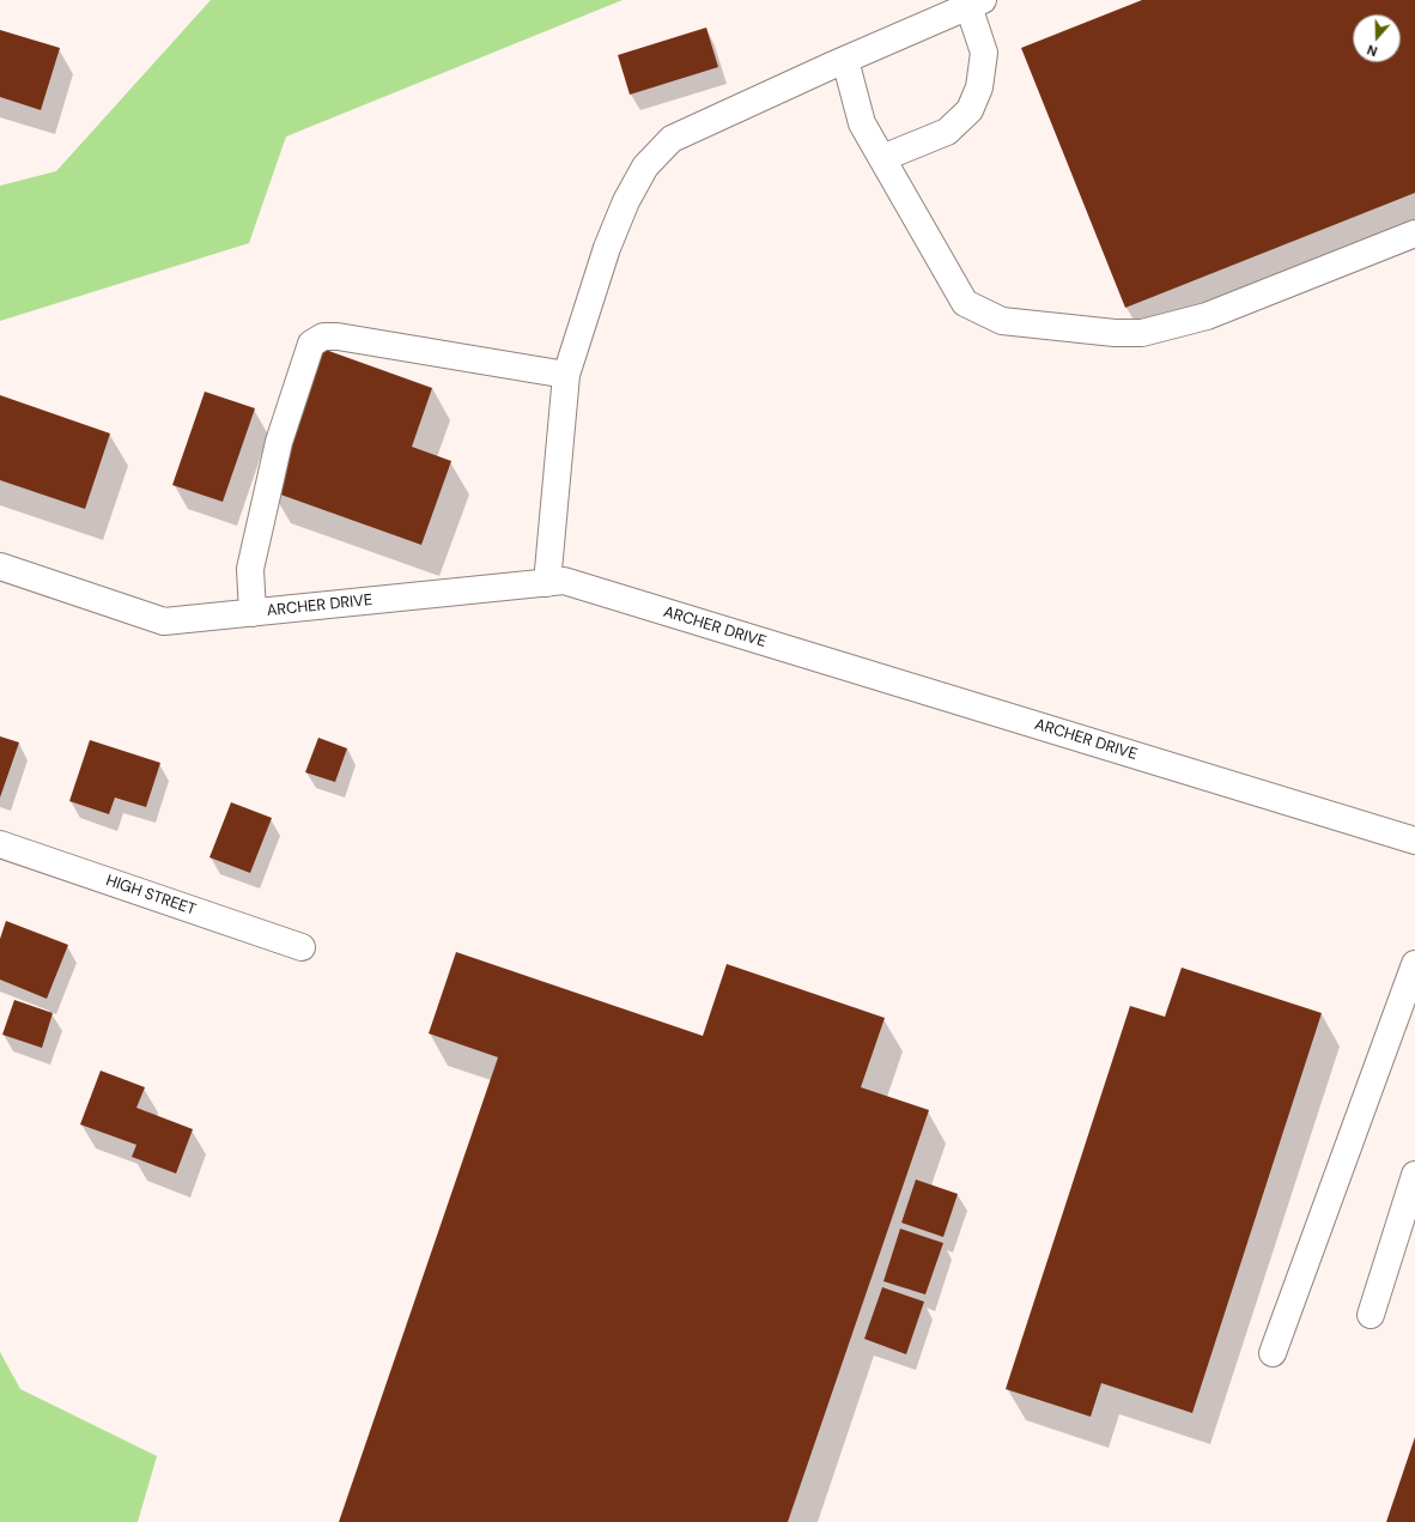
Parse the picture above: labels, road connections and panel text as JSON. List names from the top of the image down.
{
  "streets": {
    "street": ["ARCHER DRIVE", "HIGH STREET"]
  },
  "north": "bottom"
}
